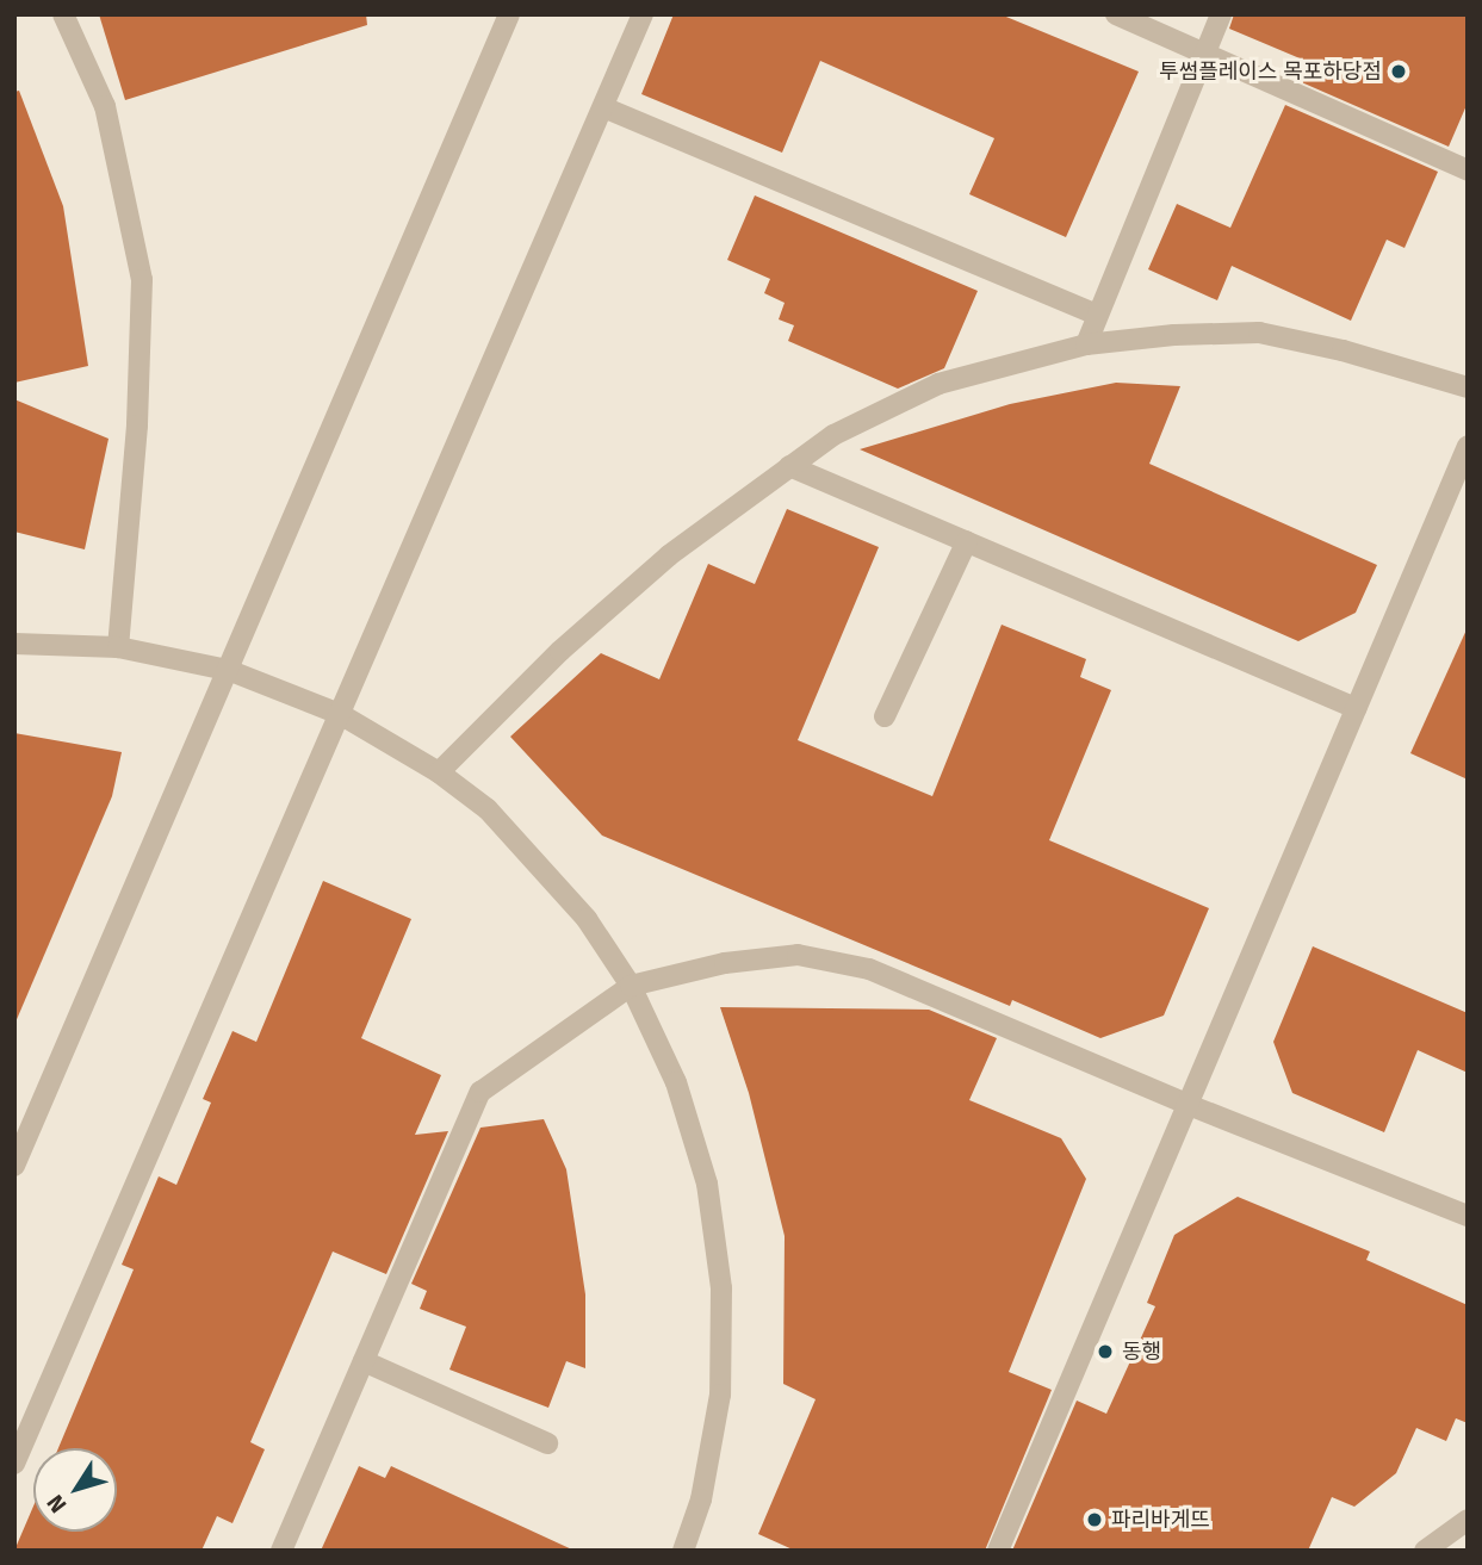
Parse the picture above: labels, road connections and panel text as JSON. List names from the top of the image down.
{
  "places": ["투썸플레이스 목포하당점", "동행", "파리바게뜨"],
  "north": "bottom left"
}
